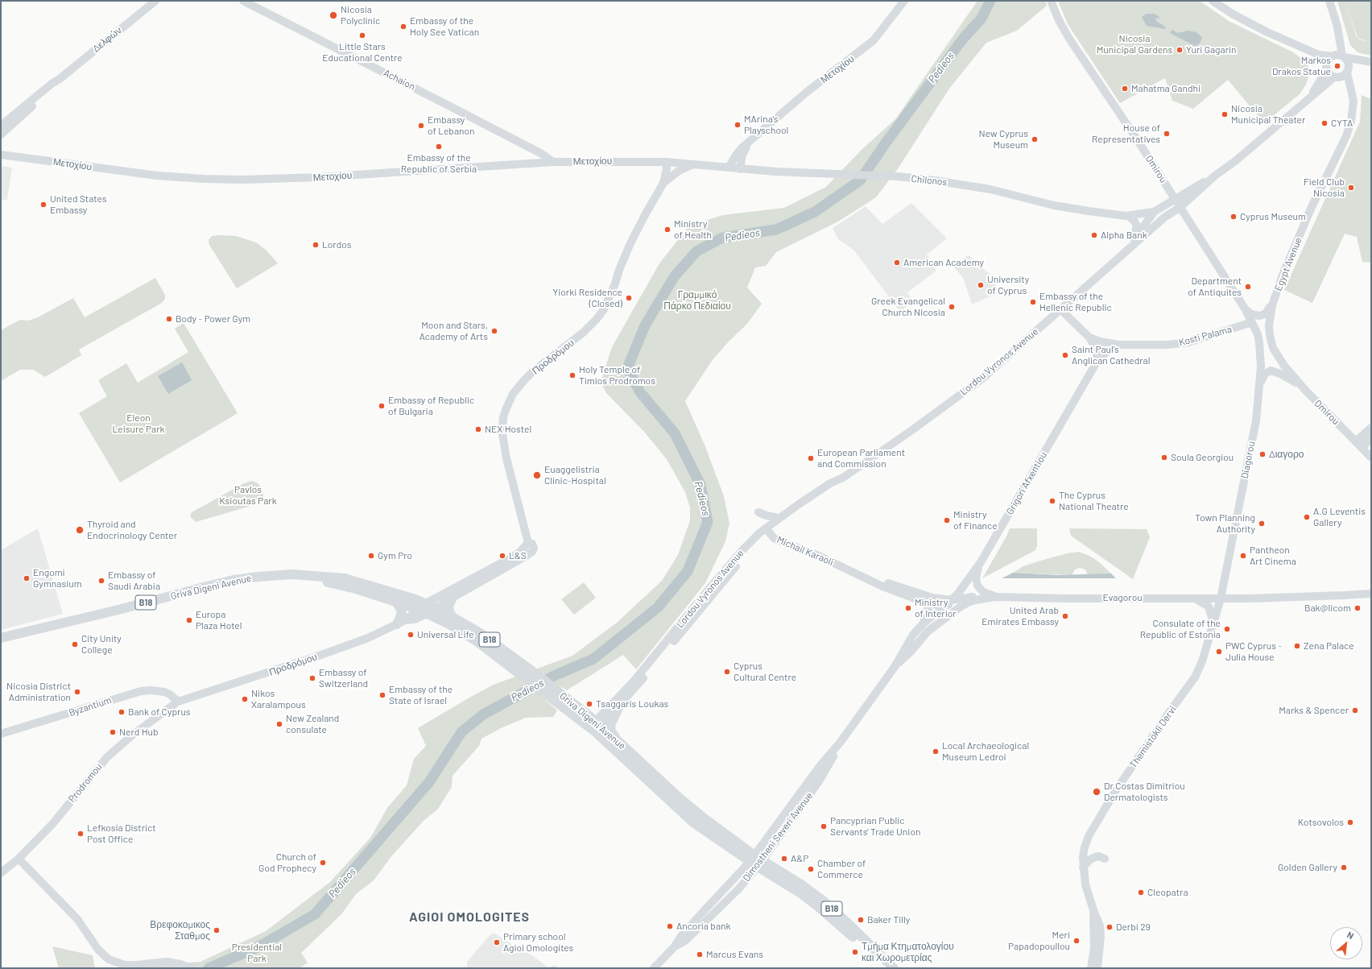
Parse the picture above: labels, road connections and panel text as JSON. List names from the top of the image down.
{
  "streets": {
    "main road": [
      "Δελφών",
      "Μετοχίου",
      "Achaion",
      "Omirou",
      "Chilonos",
      "Egypt Avenue",
      "Kosti Palama",
      "Προδρόμου",
      "Lordou Vyronos Avenue",
      "Diagorou",
      "Grigori Afxentiou",
      "Michail Karaoli",
      "Griva Digeni Avenue",
      "Evagorou",
      "B18",
      "Byzantium",
      "Themistokli Dervi",
      "Prodromou",
      "Dimostheni Severi Avenue"
    ]
  },
  "crossings": [
    ["Μετοχίου", "Achaion"],
    ["Μετοχίου", "Chilonos"],
    ["Μετοχίου", "Προδρόμου"],
    ["Omirou", "Egypt Avenue"],
    ["Omirou", "Kosti Palama"],
    ["Omirou", "Lordou Vyronos Avenue"],
    ["Omirou", "Diagorou"],
    ["Chilonos", "Lordou Vyronos Avenue"],
    ["Kosti Palama", "Lordou Vyronos Avenue"],
    ["Kosti Palama", "Diagorou"],
    ["Kosti Palama", "Grigori Afxentiou"],
    ["Προδρόμου", "Griva Digeni Avenue"],
    ["Προδρόμου", "Byzantium"],
    ["Προδρόμου", "Prodromou"],
    ["Lordou Vyronos Avenue", "Michail Karaoli"],
    ["Lordou Vyronos Avenue", "Griva Digeni Avenue"],
    ["Diagorou", "Evagorou"],
    ["Diagorou", "Themistokli Dervi"],
    ["Grigori Afxentiou", "Michail Karaoli"],
    ["Grigori Afxentiou", "Evagorou"],
    ["Grigori Afxentiou", "Dimostheni Severi Avenue"],
    ["Michail Karaoli", "Evagorou"],
    ["Griva Digeni Avenue", "Dimostheni Severi Avenue"],
    ["Evagorou", "Themistokli Dervi"],
    ["Evagorou", "Dimostheni Severi Avenue"],
    ["Byzantium", "Prodromou"]
  ],
  "districts": ["AGIOI OMOLOGITES"],
  "water": ["Pedieos"],
  "parks": [
    "Nicosia Municipal Gardens",
    "Γραμμικό Πάρκο Πεδιαίου",
    "Eleon Leisure Park",
    "Pavlos Ksioutas Park",
    "Presidential Park"
  ],
  "places": [
    "Nicosia Polyclinic",
    "Embassy of the Holy See Vatican",
    "Little Stars Educational Centre",
    "Yuri Gagarin",
    "Markos Drakos Statue",
    "Mahatma Gandhi",
    "Nicosia Municipal Theater",
    "CYTA",
    "MArina's Playschool",
    "Embassy of Lebanon",
    "House of Representatives",
    "New Cyprus Museum",
    "Embassy of the Republic of Serbia",
    "Field Club Nicosia",
    "United States Embassy",
    "Cyprus Museum",
    "Ministry of Health",
    "Alpha Bank",
    "Lordos",
    "American Academy",
    "University of Cyprus",
    "Department of Antiquites",
    "Yiorki Residence (Closed)",
    "Embassy of the Hellenic Republic",
    "Greek Evangelical Church Nicosia",
    "Body - Power Gym",
    "Moon and Stars, Academy of Arts",
    "Saint Paul's Anglican Cathedral",
    "Holy Temple of Timios Prodromos",
    "Embassy of Republic of Bulgaria",
    "NEX Hostel",
    "Διαγορο",
    "Soula Georgiou",
    "European Parliament and Commission",
    "Euaggelistria Clinic-Hospital",
    "The Cyprus National Theatre",
    "A.G Leventis Gallery",
    "Ministry of Finance",
    "Town Planning Authority",
    "Thyroid and Endocrinology Center",
    "Gym Pro",
    "L&S",
    "Pantheon Art Cinema",
    "Engomi Gymnasium",
    "Embassy of Saudi Arabia",
    "Ministry of Interior",
    "Bak@licom",
    "United Arab Emirates Embassy",
    "Europa Plaza Hotel",
    "Consulate of the Republic of Estonia",
    "Universal Life",
    "City Unity College",
    "Zena Palace",
    "PWC Cyprus - Julia House",
    "Cyprus Cultural Centre",
    "Embassy of Switzerland",
    "Nicosia District Administration",
    "Embassy of the State of Israel",
    "Nikos Xaralampous",
    "Tsaggaris Loukas",
    "Marks & Spencer",
    "Bank of Cyprus",
    "New Zealand consulate",
    "Nerd Hub",
    "Local Archaeological Museum Ledroi",
    "Dr Costas Dimitriou Dermatologists",
    "Kotsovolos",
    "Pancyprian Public Servants' Trade Union",
    "Lefkosia District Post Office",
    "A&P",
    "Church of God Prophecy",
    "Golden Gallery",
    "Chamber of Commerce",
    "Cleopatra",
    "Baker Tilly",
    "Ancoria bank",
    "Derbi 29",
    "Βρεφοκομικος Σταθμος",
    "Meri Papadopoullou",
    "Primary school Agioi Omologites",
    "Τμήμα Κτηματολογίου και Χωρομετρίας",
    "Marcus Evans"
  ],
  "north": "top right"
}
